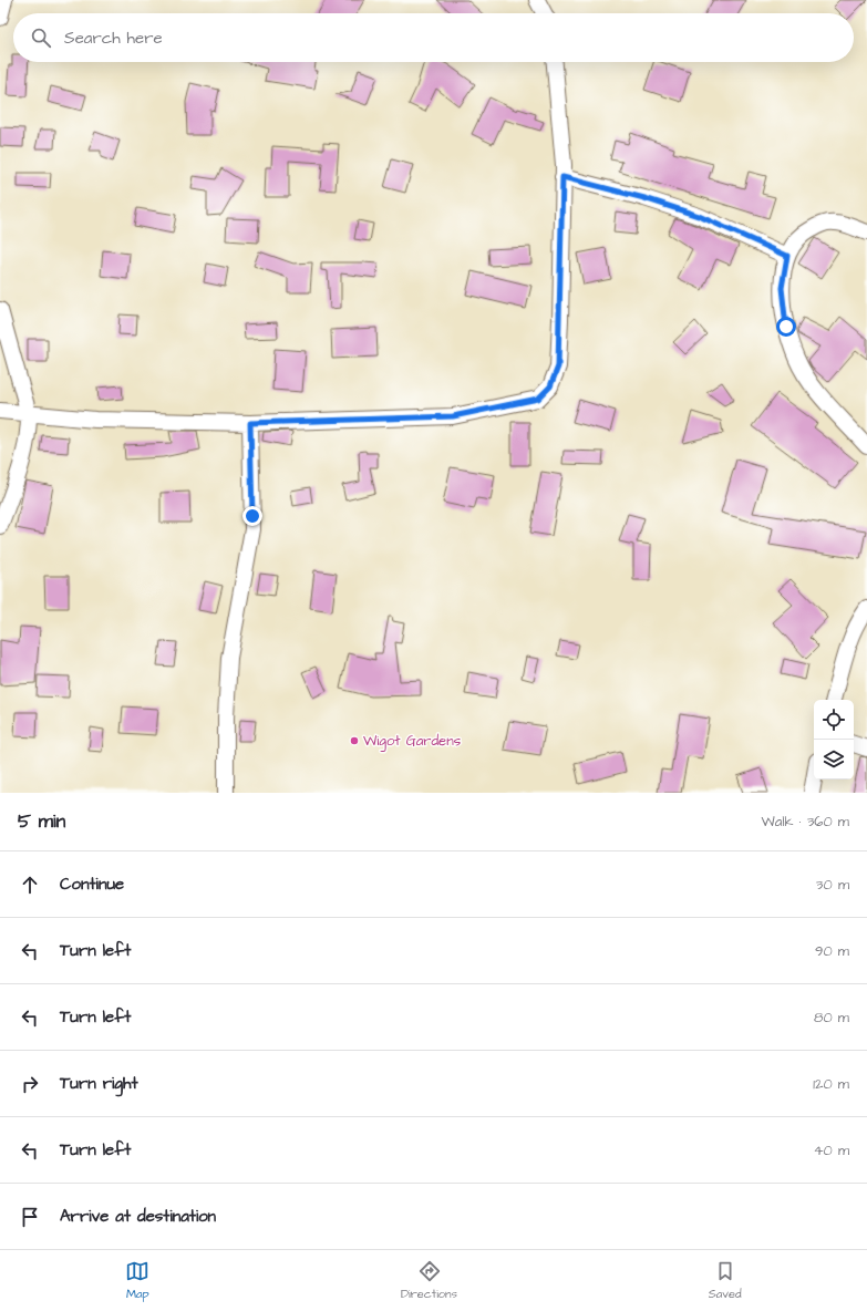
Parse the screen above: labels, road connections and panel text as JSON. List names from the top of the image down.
{
  "places": ["Wigot Gardens"],
  "page": {
    "search": "Search here",
    "heading": ["5 min", "Walk · 360 m"],
    "list": [
      ["Continue", "30 m"],
      ["Turn left", "90 m"],
      ["Turn left", "80 m"],
      ["Turn right", "120 m"],
      ["Turn left", "40 m"],
      "Arrive at destination"
    ],
    "nav": ["Map", "Directions", "Saved"]
  }
}
